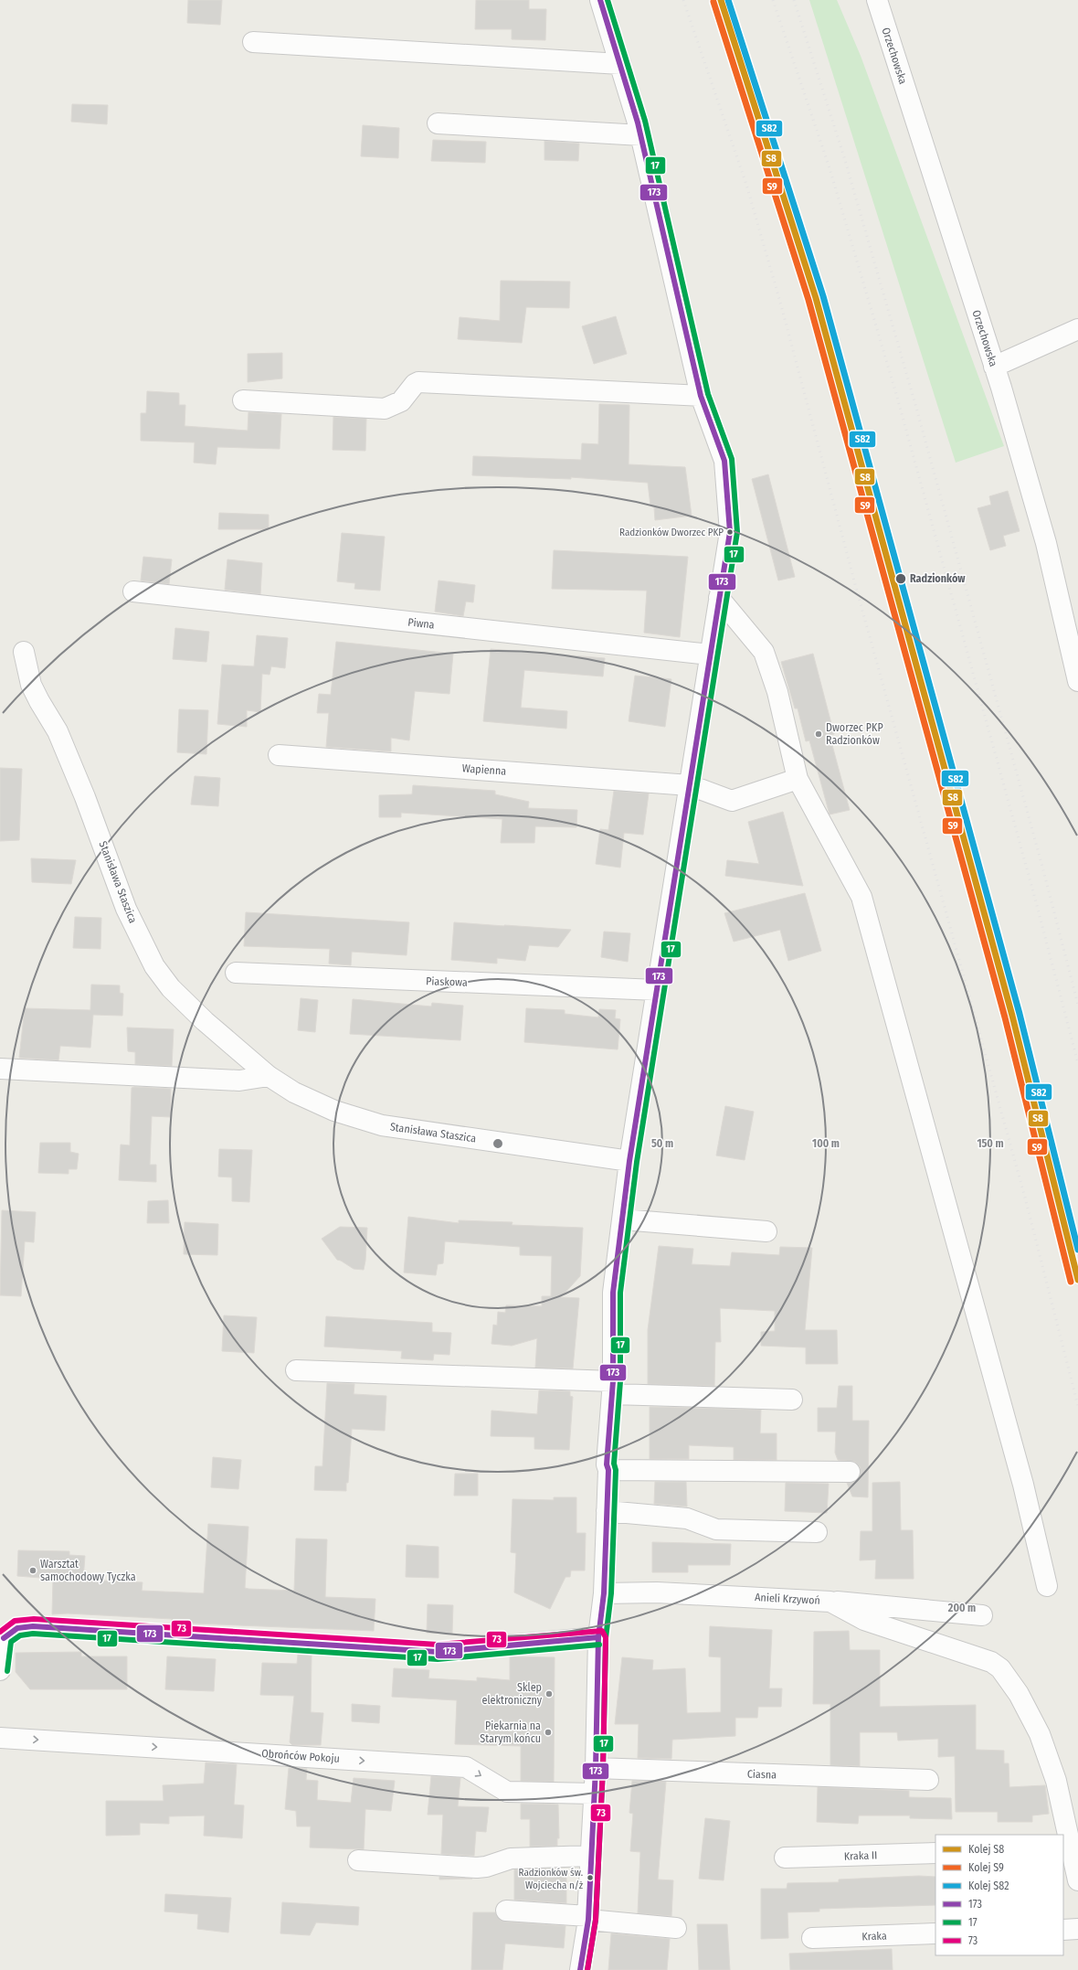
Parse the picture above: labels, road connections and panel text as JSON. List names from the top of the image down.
{
  "streets": {
    "street": [
      "Orzechowska",
      "Piwna",
      "Wapienna",
      "Stanisława Staszica",
      "Piaskowa",
      "Anieli Krzywoń",
      "Obrońców Pokoju",
      "Ciasna",
      "Kraka II",
      "Kraka"
    ]
  },
  "places": [
    "Radzionków Dworzec PKP",
    "Radzionków",
    "Dworzec PKP Radzionków",
    "Warsztat samochodowy Tyczka",
    "Sklep elektroniczny",
    "Piekarnia na Starym końcu",
    "Radzionków św. Wojciecha n/ż"
  ],
  "lines": [
    "rail line S8",
    "rail line S82",
    "transit line 173",
    "transit line 17",
    "rail line S9",
    "transit line 73"
  ],
  "legend": [
    "Kolej S8",
    "Kolej S9",
    "Kolej S82",
    "173",
    "17",
    "73"
  ],
  "rings": [
    "50 m",
    "100 m",
    "150 m",
    "200 m"
  ]
}
